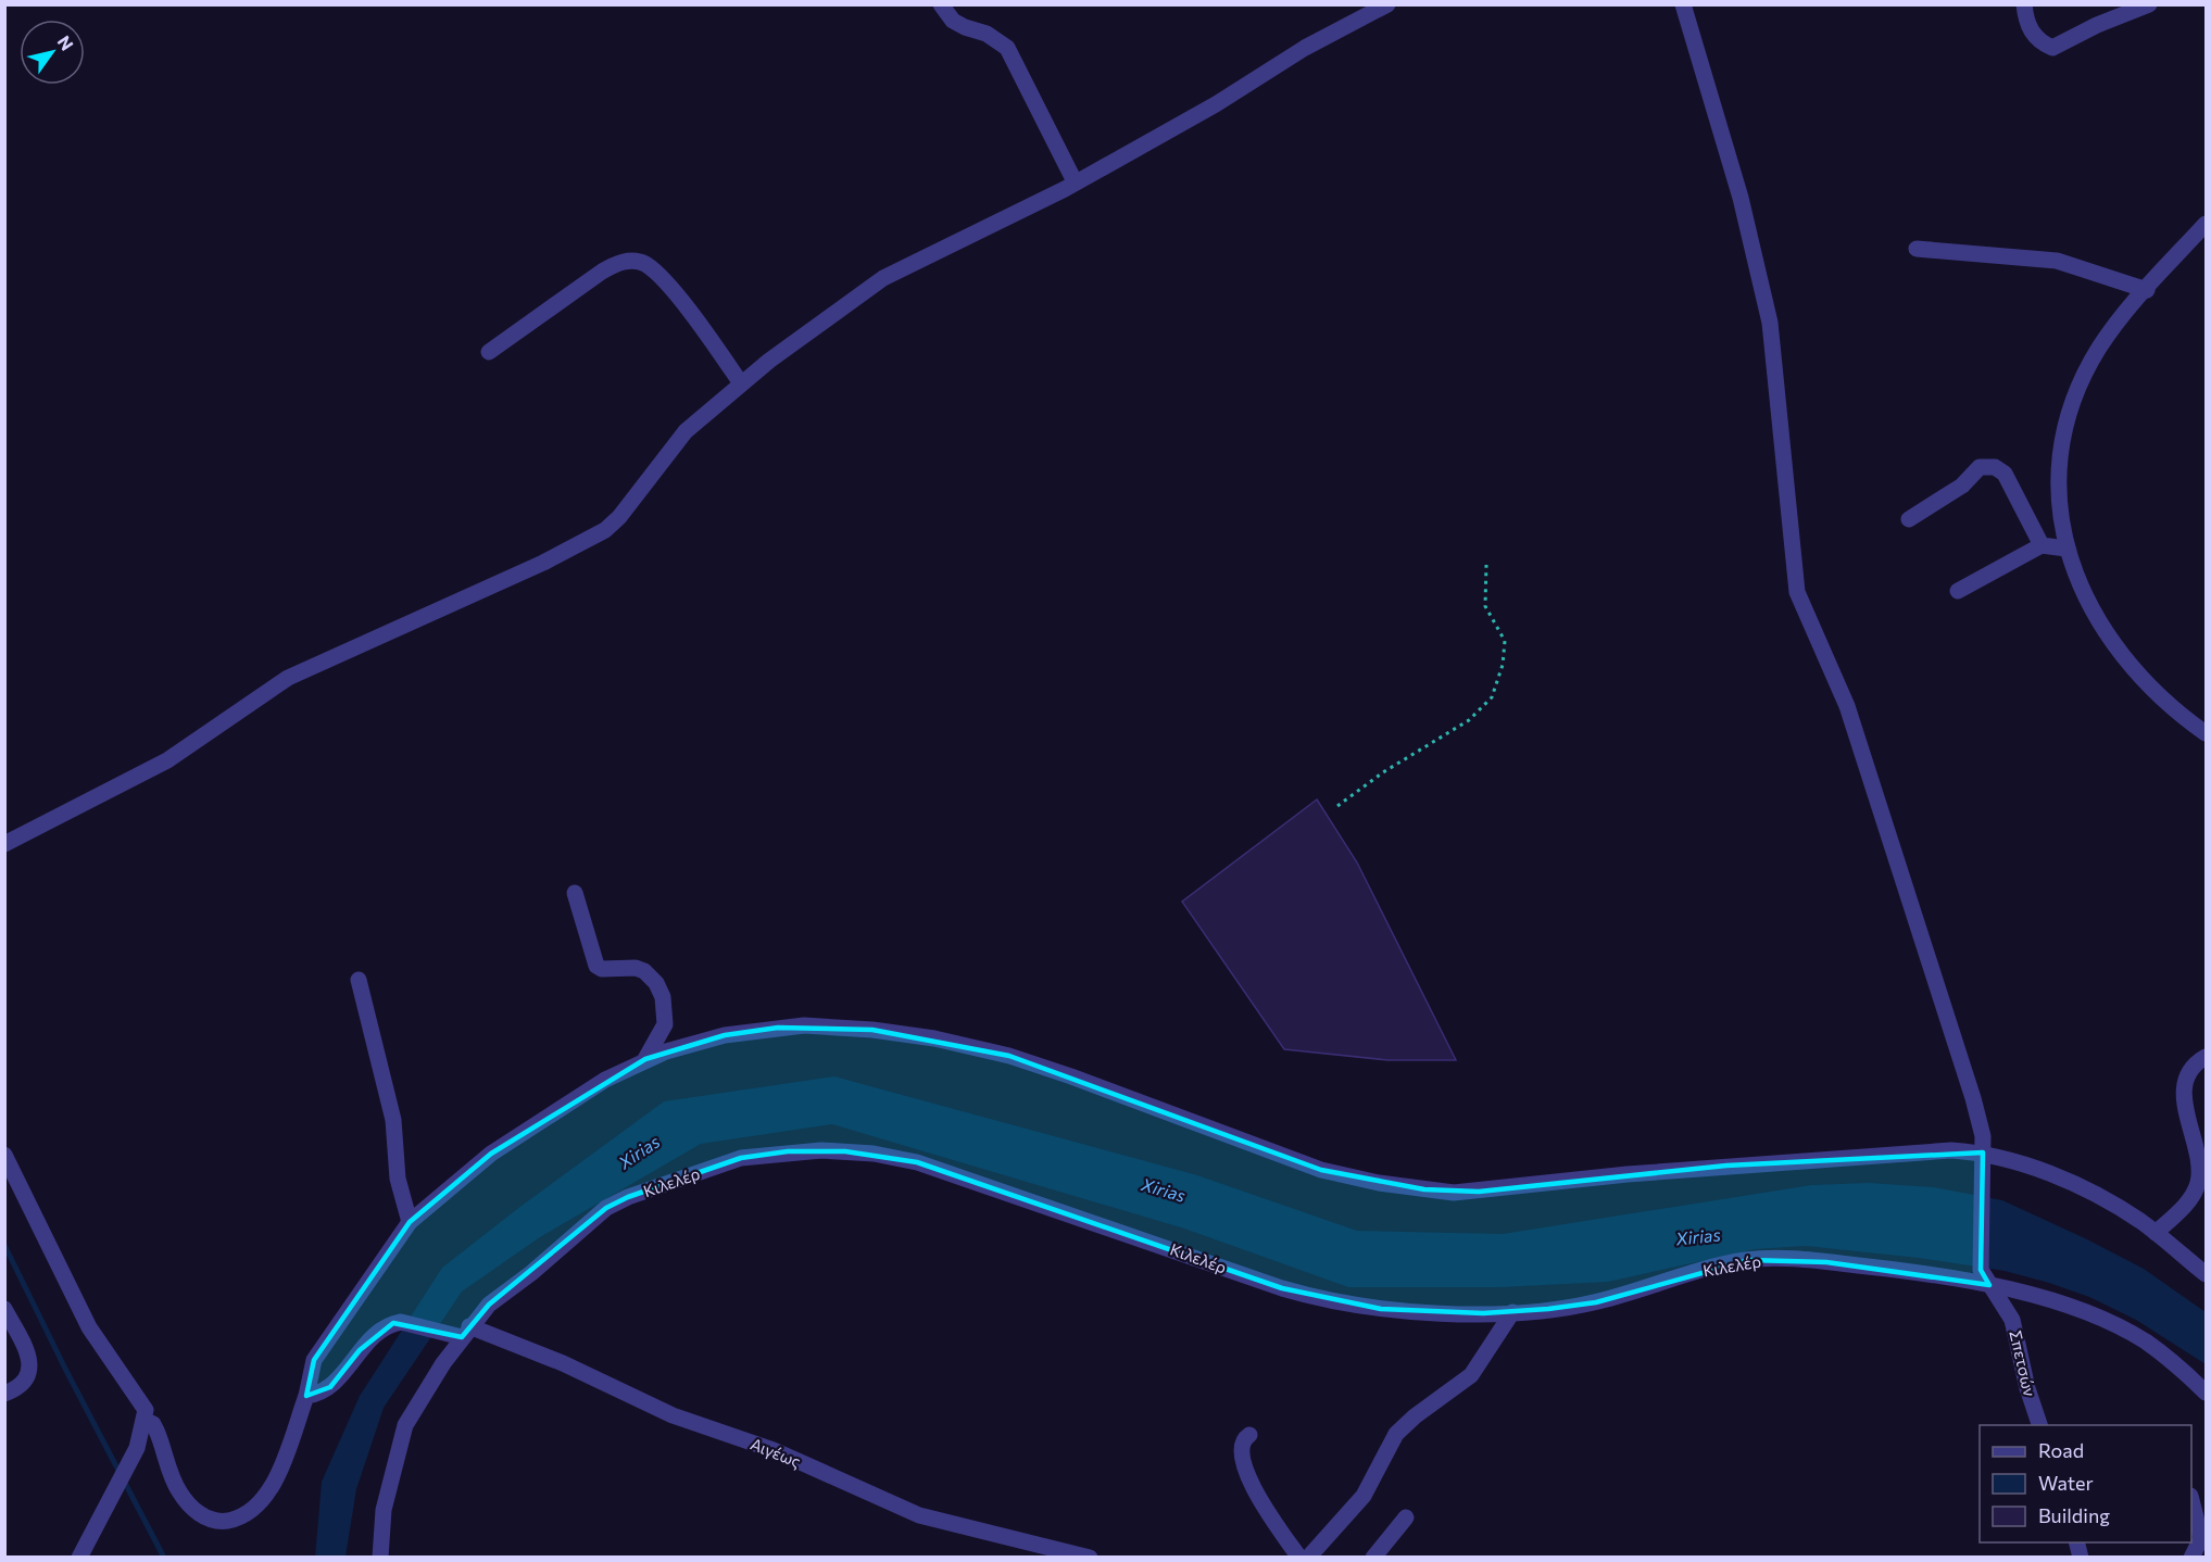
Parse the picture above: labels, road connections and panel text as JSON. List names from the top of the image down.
{
  "streets": {
    "street": ["Κιλελέρ", "Σπετσών", "Αιγέως"]
  },
  "crossings": [
    ["Κιλελέρ", "Σπετσών"],
    ["Κιλελέρ", "Αιγέως"]
  ],
  "water": ["Xirias"],
  "legend": ["Road", "Water", "Building"],
  "north": "top right"
}
